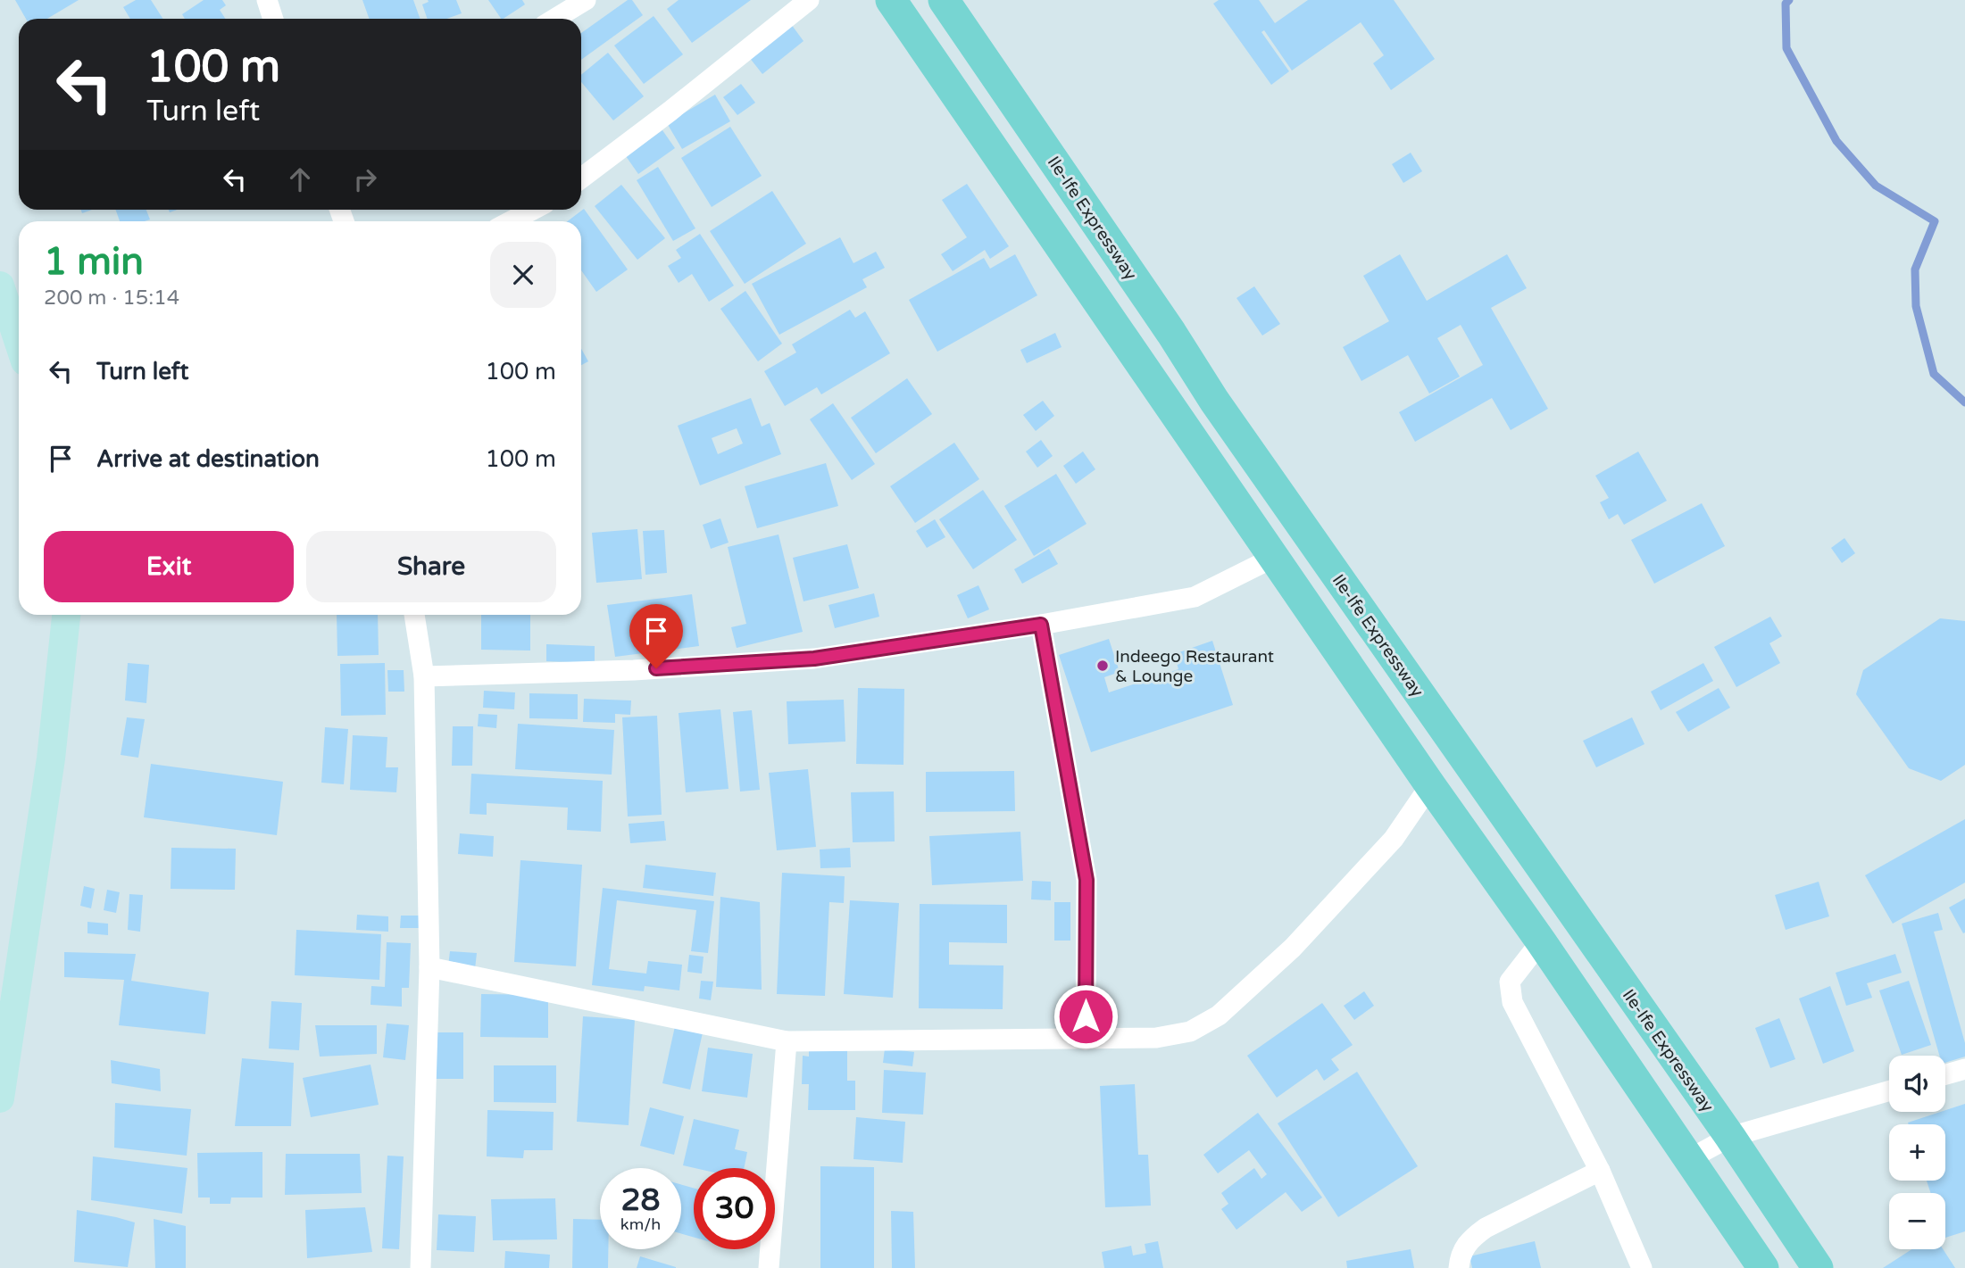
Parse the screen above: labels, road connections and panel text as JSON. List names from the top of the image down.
{
  "streets": {
    "main road": ["Ile-Ife Expressway"]
  },
  "places": ["Indeego Restaurant & Lounge"],
  "page": {
    "turn": ["100 m", "Turn left"],
    "heading": ["1 min", "200 m · 15:14"],
    "list": [
      {
        "name": "Turn left",
        "value": "100 m"
      },
      {
        "name": "Arrive at destination",
        "value": "100 m"
      }
    ],
    "buttons": ["Exit", "Share"],
    "map_buttons": ["+", "−"],
    "speed": "28 km/h",
    "limit": "30"
  }
}
